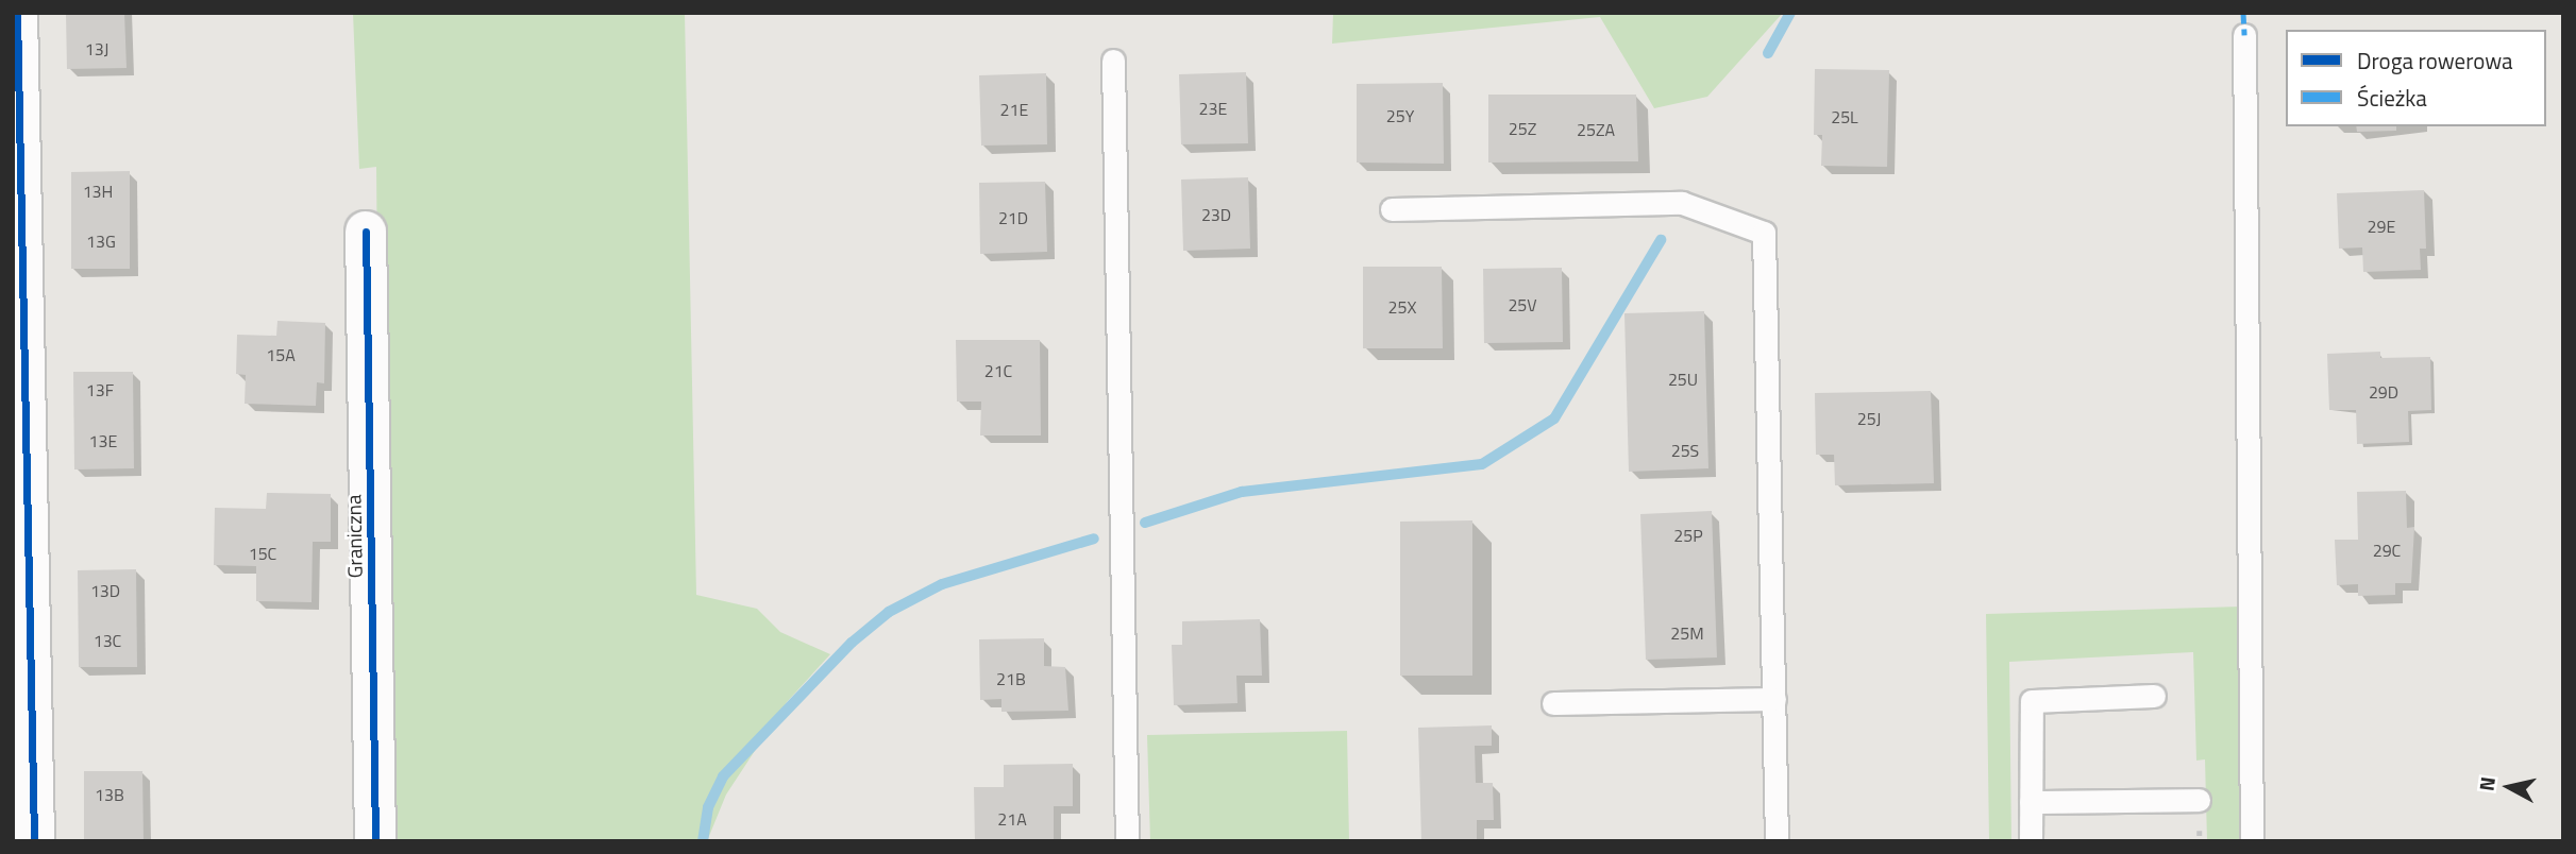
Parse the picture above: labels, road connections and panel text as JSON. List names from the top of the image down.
{
  "streets": {
    "street": ["Graniczna"]
  },
  "house_numbers": [
    "13J",
    "23E",
    "21E",
    "25Y",
    "25L",
    "25Z",
    "25ZA",
    "13H",
    "23D",
    "21D",
    "29E",
    "13G",
    "25V",
    "25X",
    "15A",
    "21C",
    "25U",
    "13F",
    "29D",
    "25J",
    "13E",
    "25S",
    "25P",
    "29C",
    "15C",
    "13D",
    "25M",
    "13C",
    "21B",
    "13B",
    "21A"
  ],
  "legend": ["Droga rowerowa", "Ścieżka"],
  "north": "left"
}
